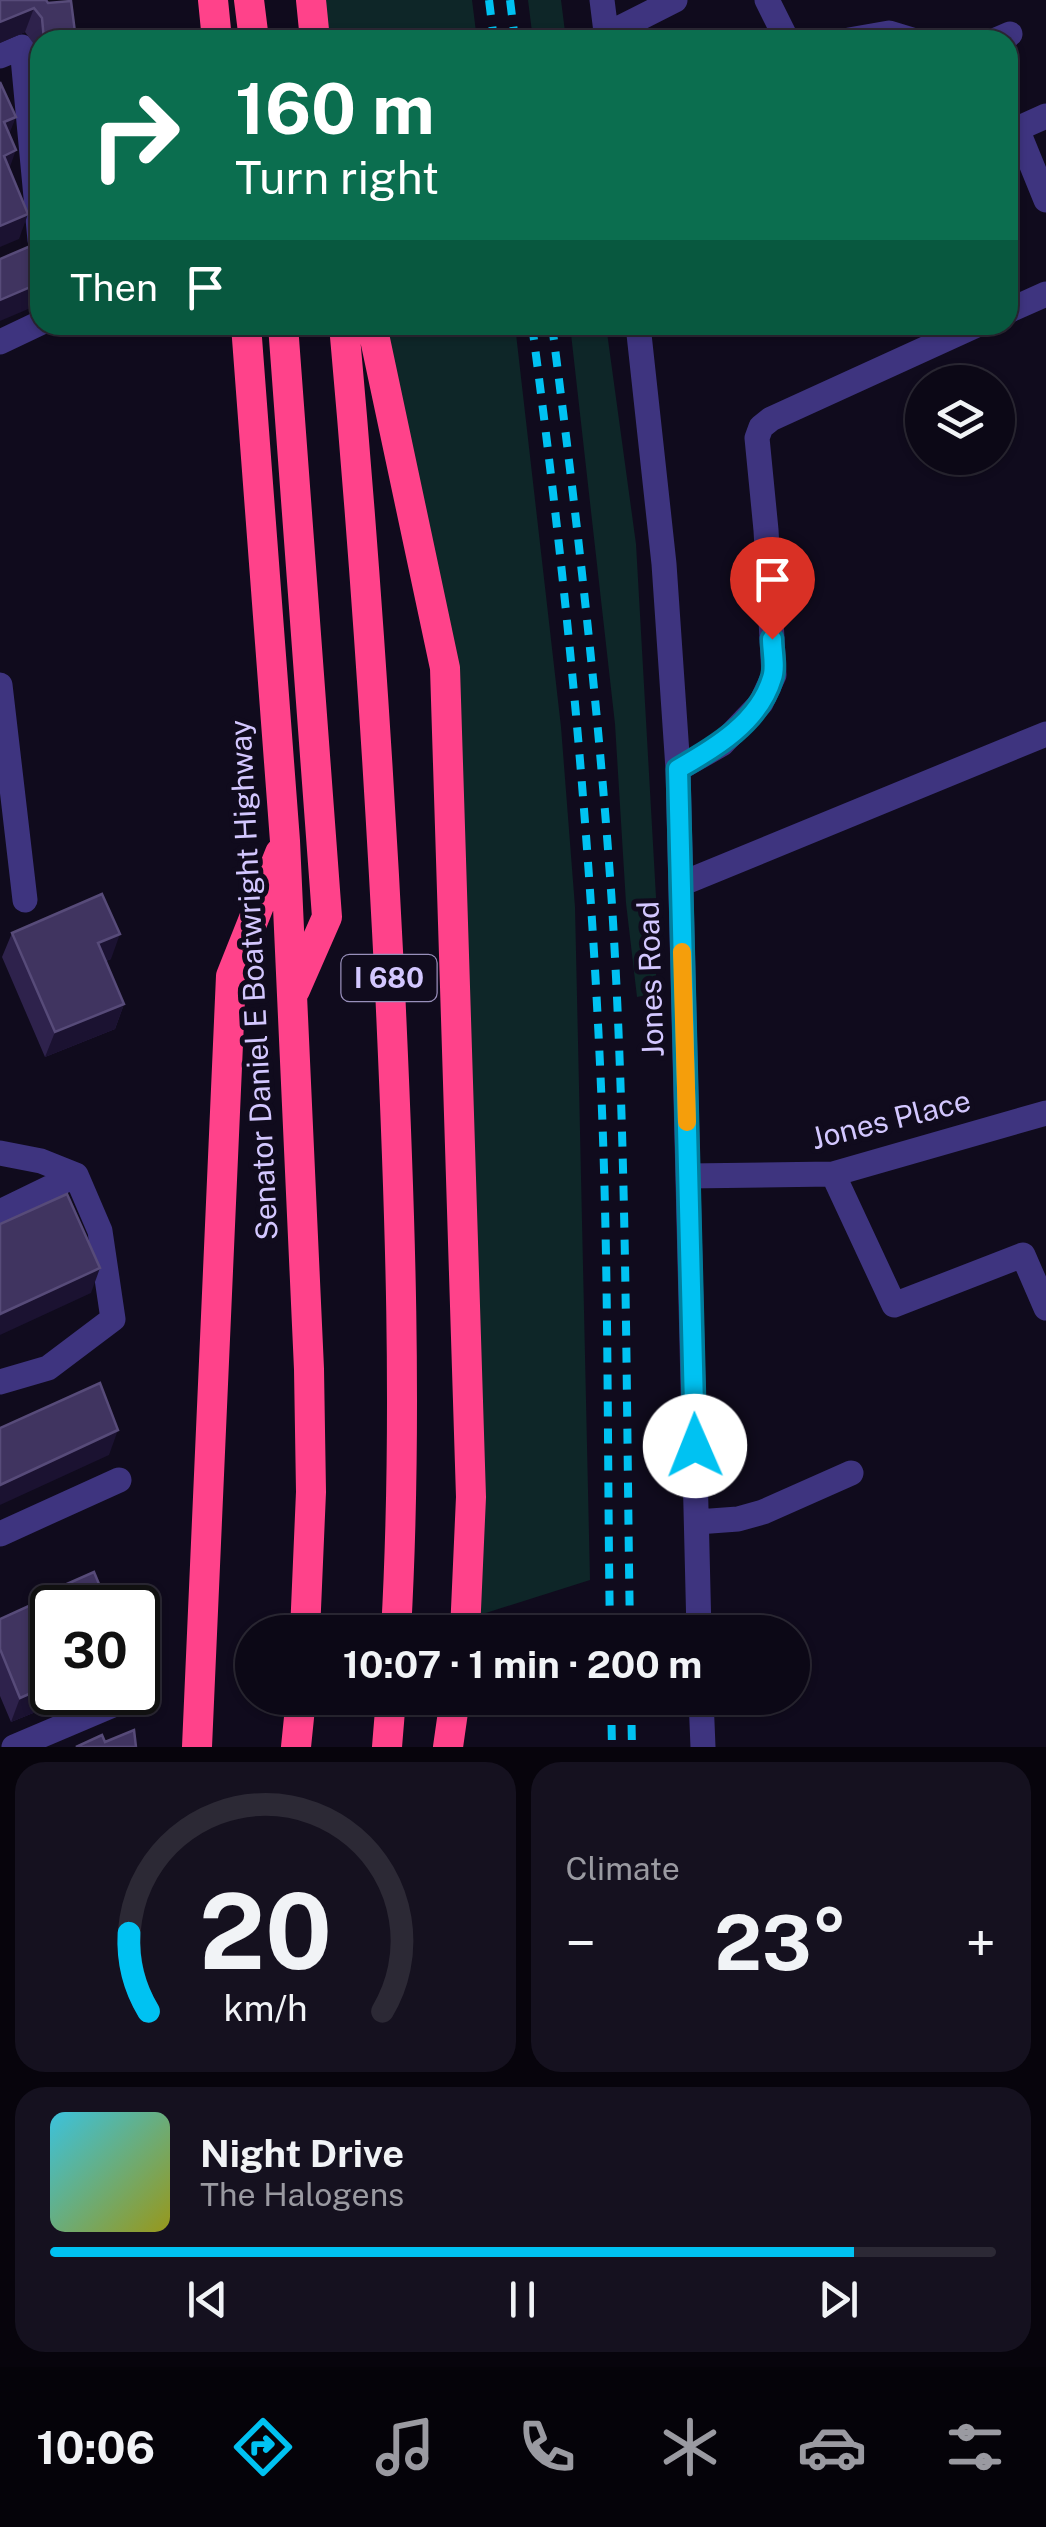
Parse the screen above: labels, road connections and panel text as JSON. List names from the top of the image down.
{
  "streets": {
    "highway": ["I 680", "Senator Daniel E Boatwright Highway"],
    "street": ["Jones Road", "Jones Place"]
  },
  "crossings": [
    ["I 680", "Senator Daniel E Boatwright Highway"],
    ["Jones Road", "Jones Place"]
  ],
  "page": {
    "turn": ["160 m", "Turn right"],
    "then": "Then",
    "limit": "30",
    "trip": "10:07 · 1 min · 200 m",
    "tile": "Climate",
    "heat": ["−", "23°", "+"],
    "song": ["Night Drive", "The Halogens"],
    "tabs": "10:06",
    "gauge": ["20", "km/h"]
  }
}
